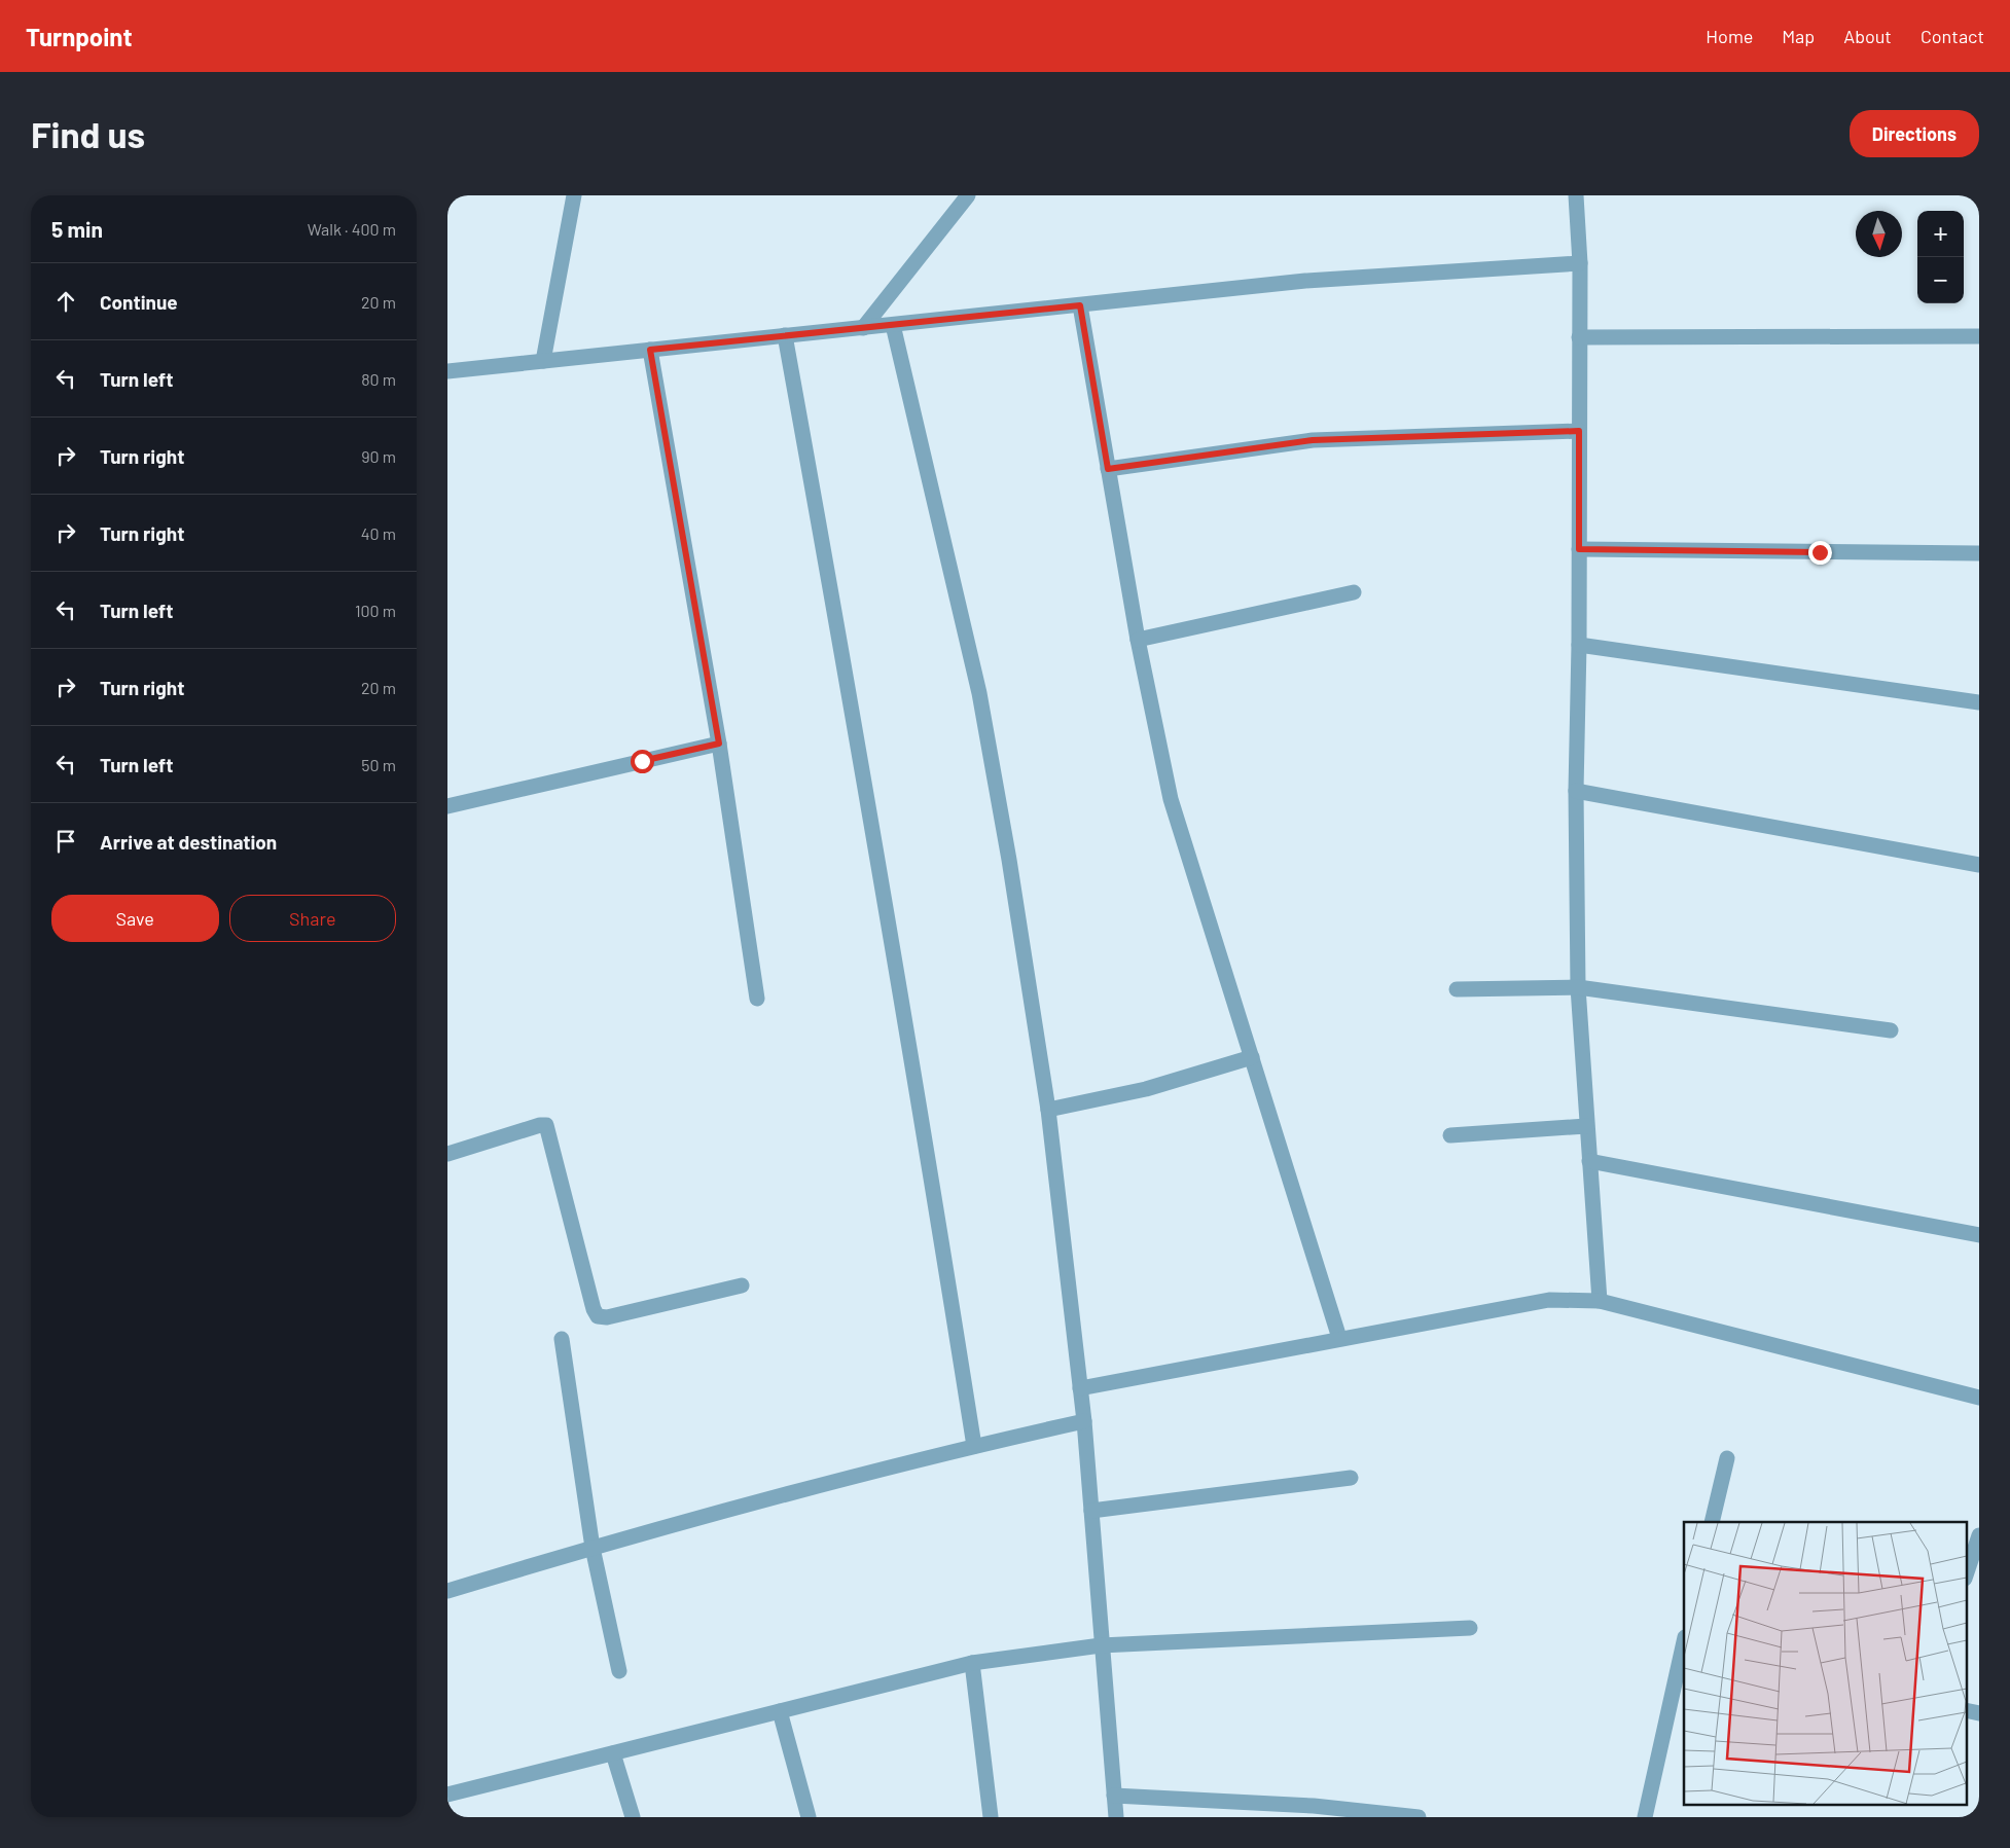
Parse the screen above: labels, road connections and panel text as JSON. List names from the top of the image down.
{
  "north": "bottom",
  "page": {
    "header": "Turnpoint",
    "nav": [
      "Home",
      "Map",
      "About",
      "Contact"
    ],
    "buttons": [
      "Directions",
      ["Save", "Share"]
    ],
    "title": "Find us",
    "heading": ["5 min", "Walk · 400 m"],
    "map_buttons": ["+", "−"],
    "list": [
      ["Continue", "20 m"],
      ["Turn left", "80 m"],
      ["Turn right", "90 m"],
      ["Turn right", "40 m"],
      ["Turn left", "100 m"],
      ["Turn right", "20 m"],
      ["Turn left", "50 m"],
      "Arrive at destination"
    ]
  }
}
